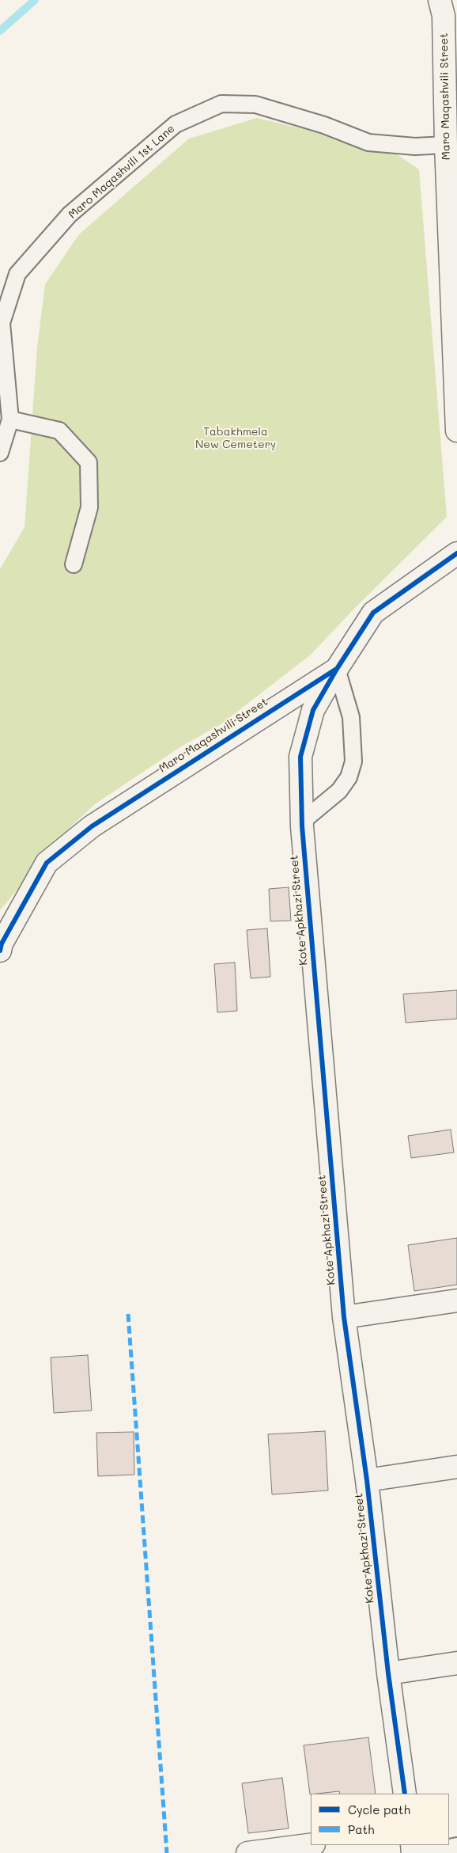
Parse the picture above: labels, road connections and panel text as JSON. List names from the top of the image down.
{
  "streets": {
    "street": ["Maro Maqashvili Street", "Kote Apkhazi Street"],
    "lane": ["Maro Maqashvili 1st Lane"]
  },
  "crossings": [
    ["Maro Maqashvili Street", "Maro Maqashvili 1st Lane"],
    ["Maro Maqashvili Street", "Kote Apkhazi Street"]
  ],
  "parks": ["Tabakhmela New Cemetery"],
  "legend": ["Cycle path", "Path"]
}
